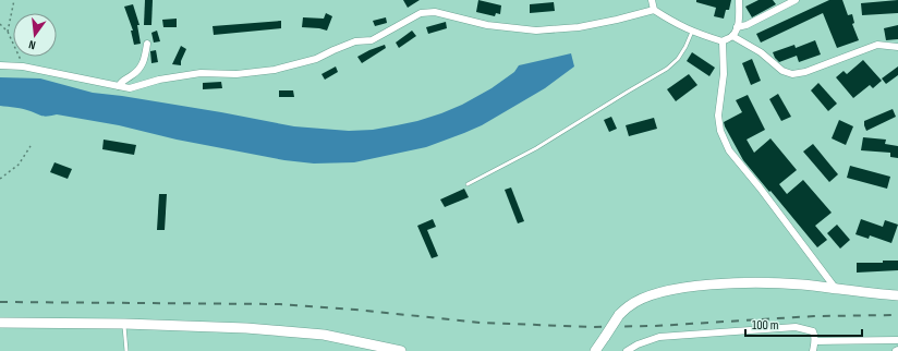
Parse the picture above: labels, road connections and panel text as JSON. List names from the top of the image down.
{
  "scale_bar": "100 m",
  "north": "bottom"
}
